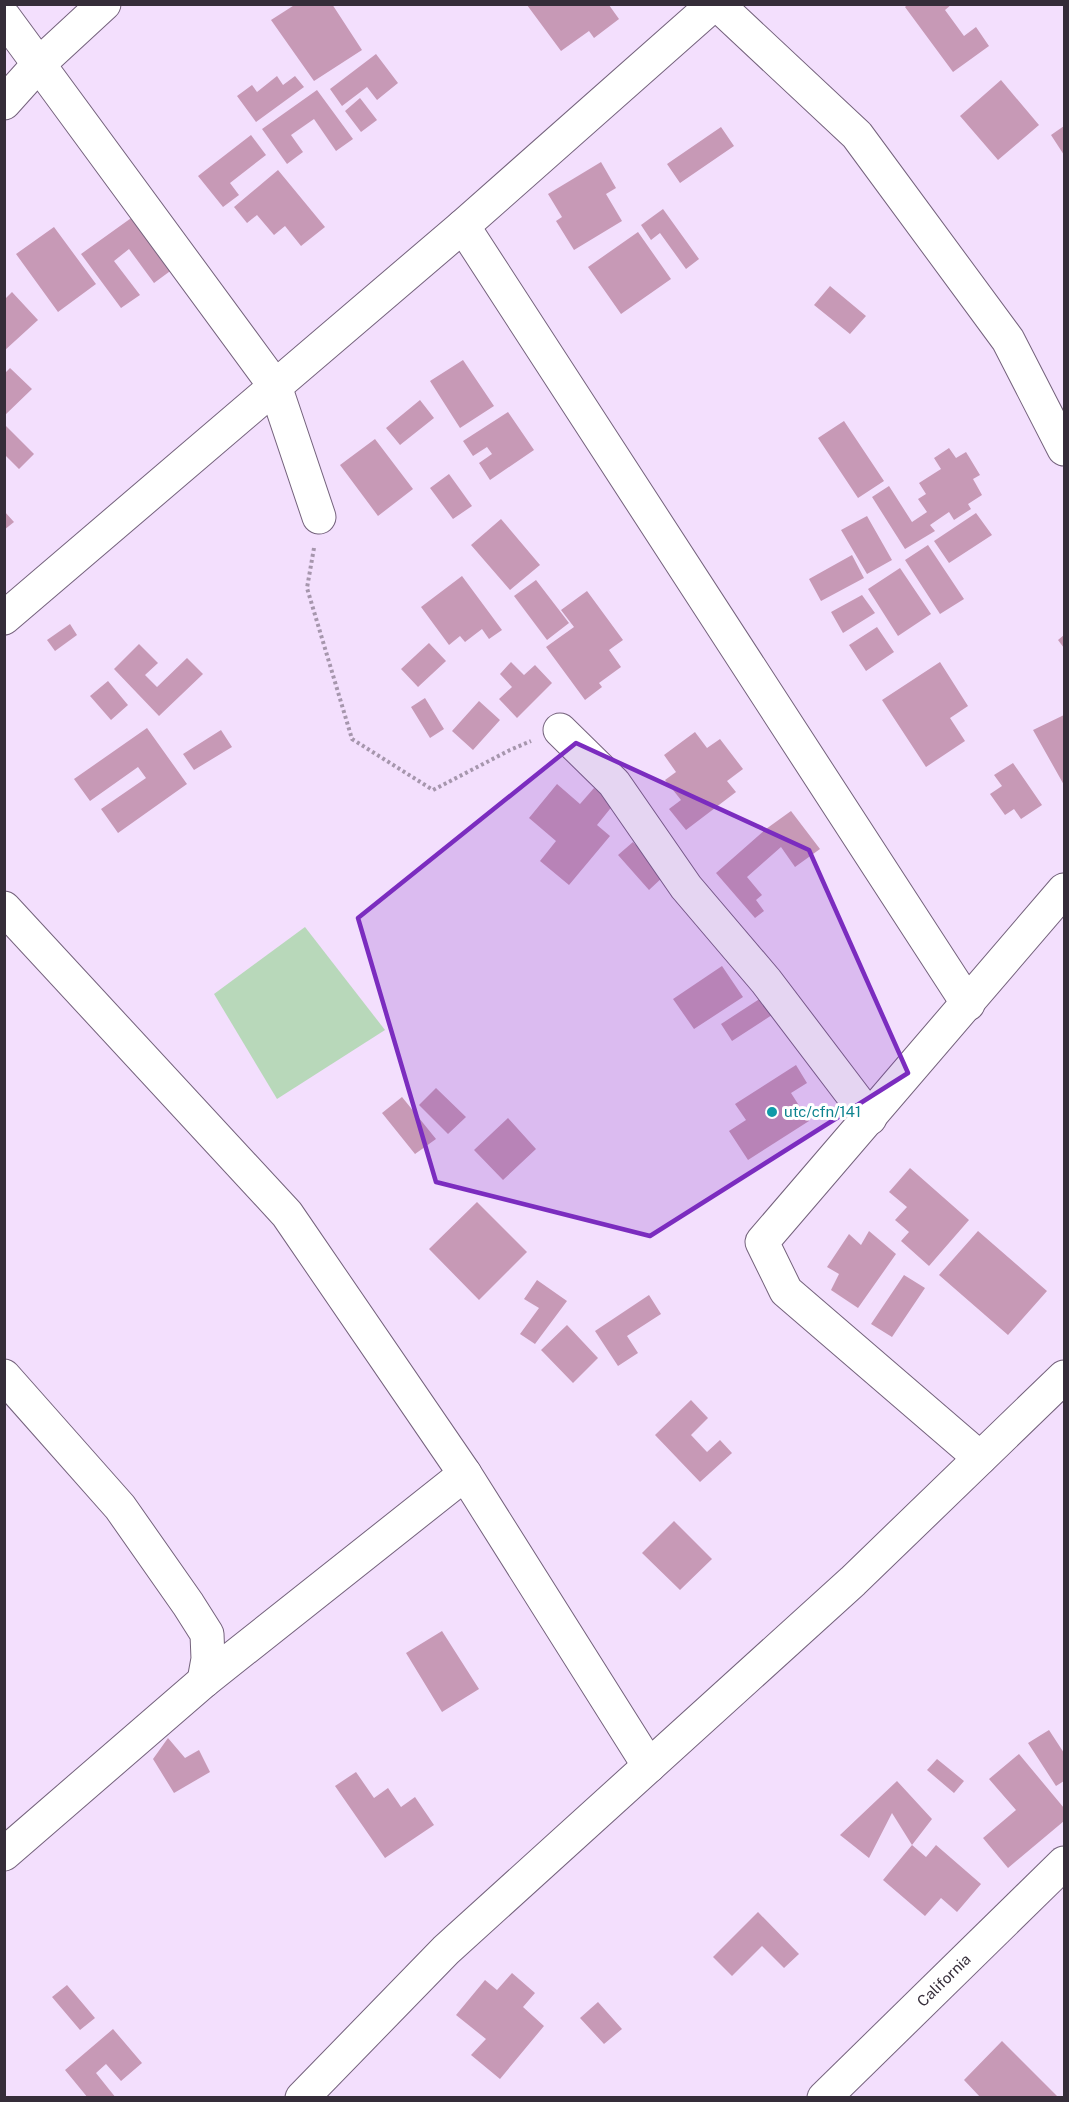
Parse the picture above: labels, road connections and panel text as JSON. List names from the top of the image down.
{
  "streets": {
    "street": ["California"]
  },
  "places": ["utc/cfn/141"]
}
